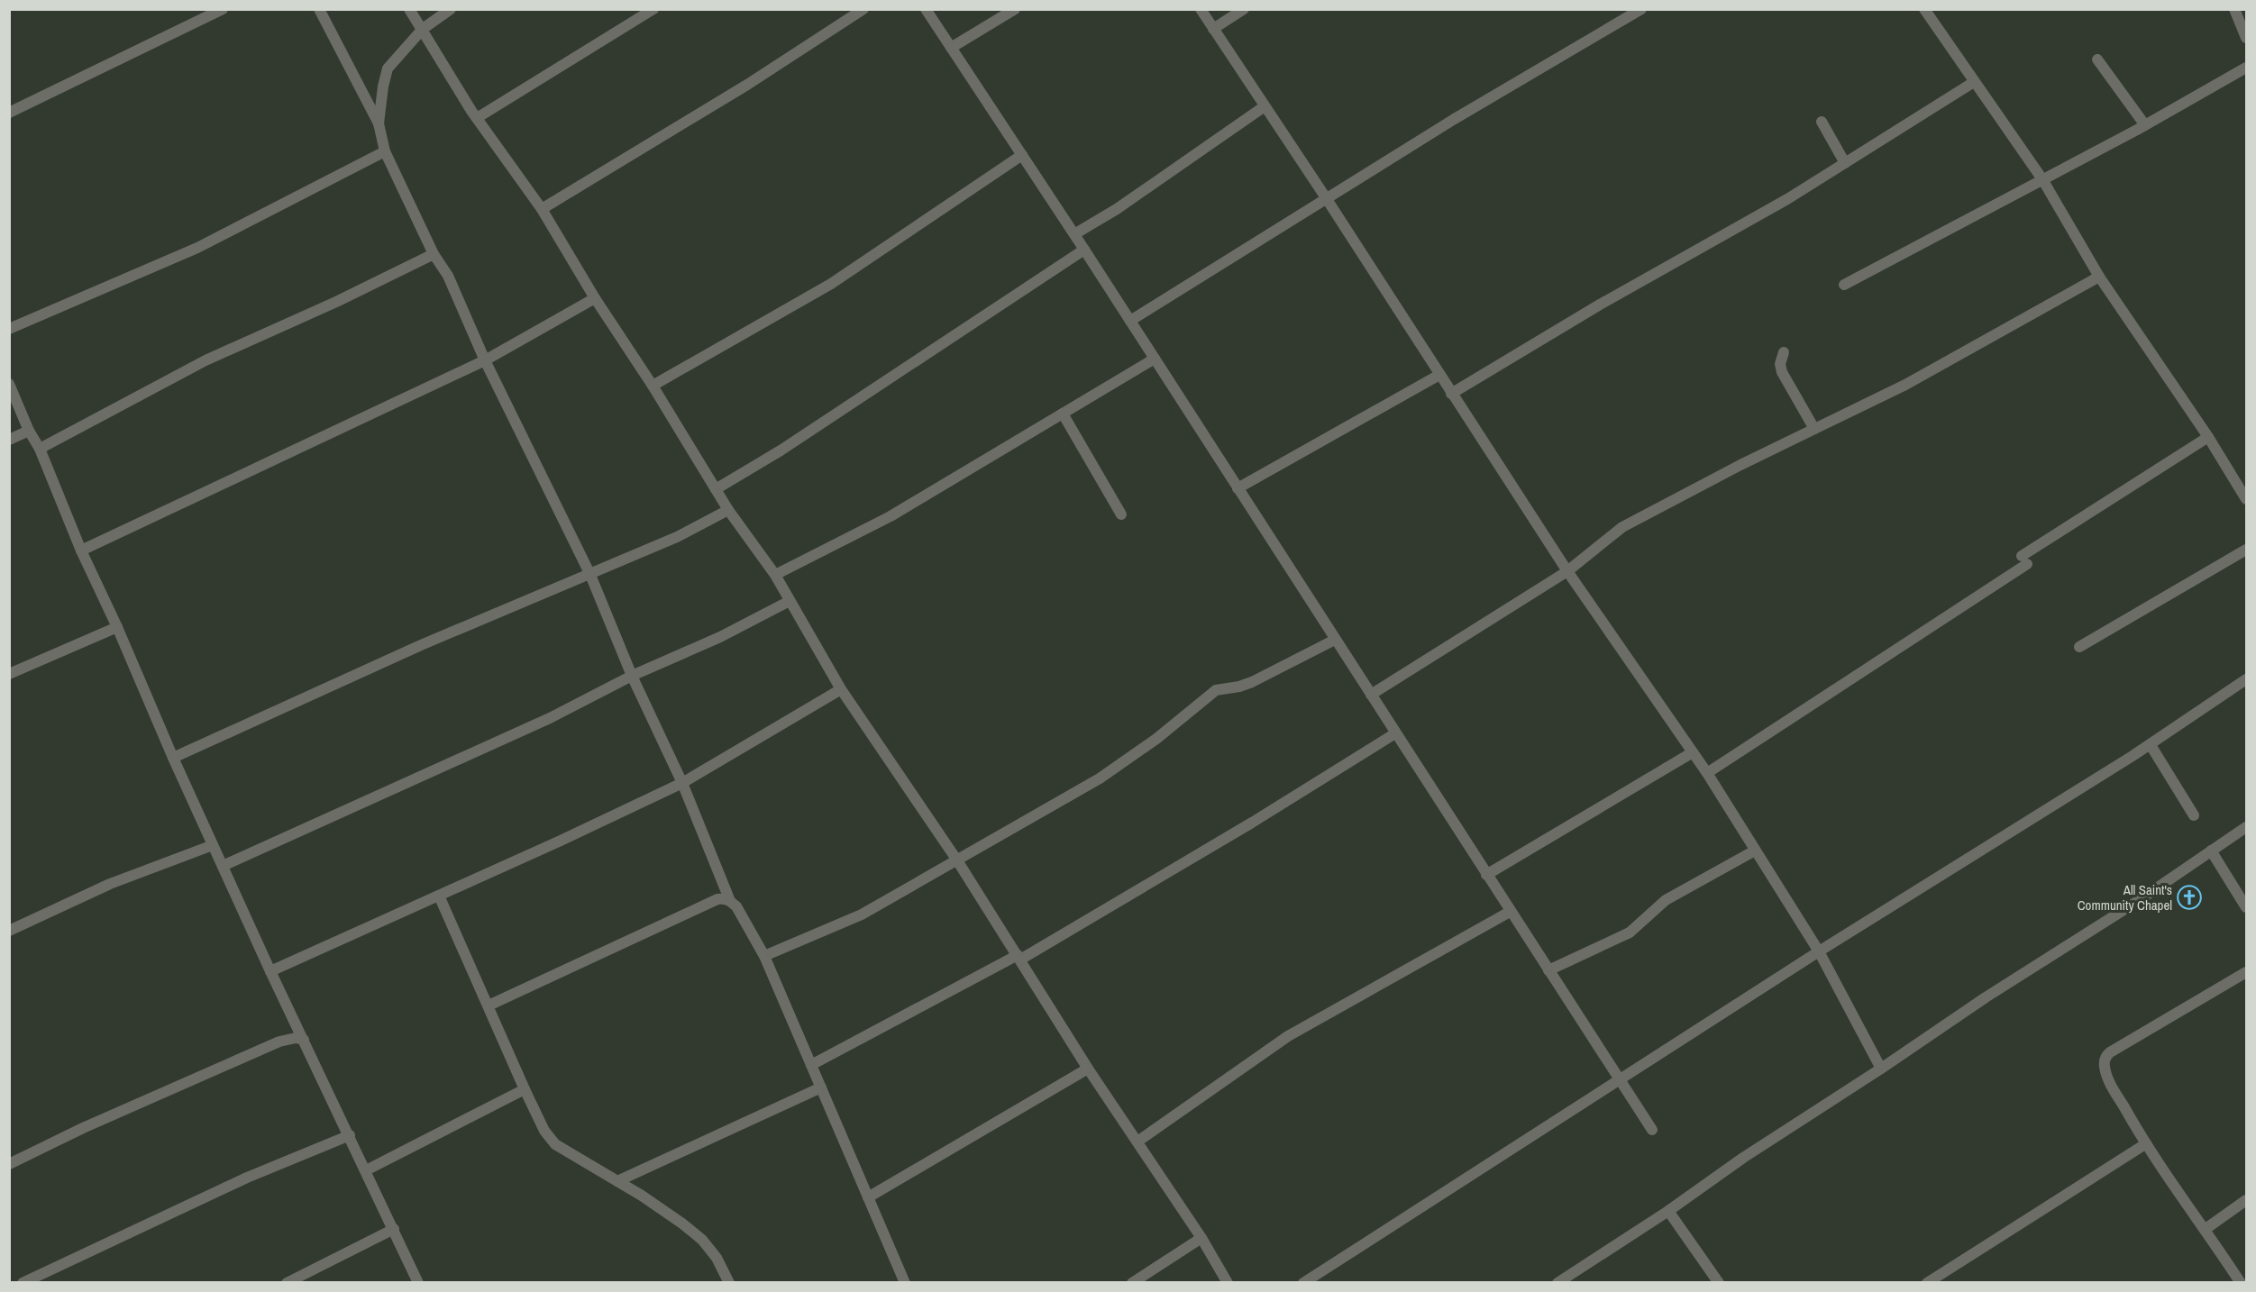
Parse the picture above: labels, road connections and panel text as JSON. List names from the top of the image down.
{
  "places": {
    "church": ["All Saint's Community Chapel"]
  }
}
